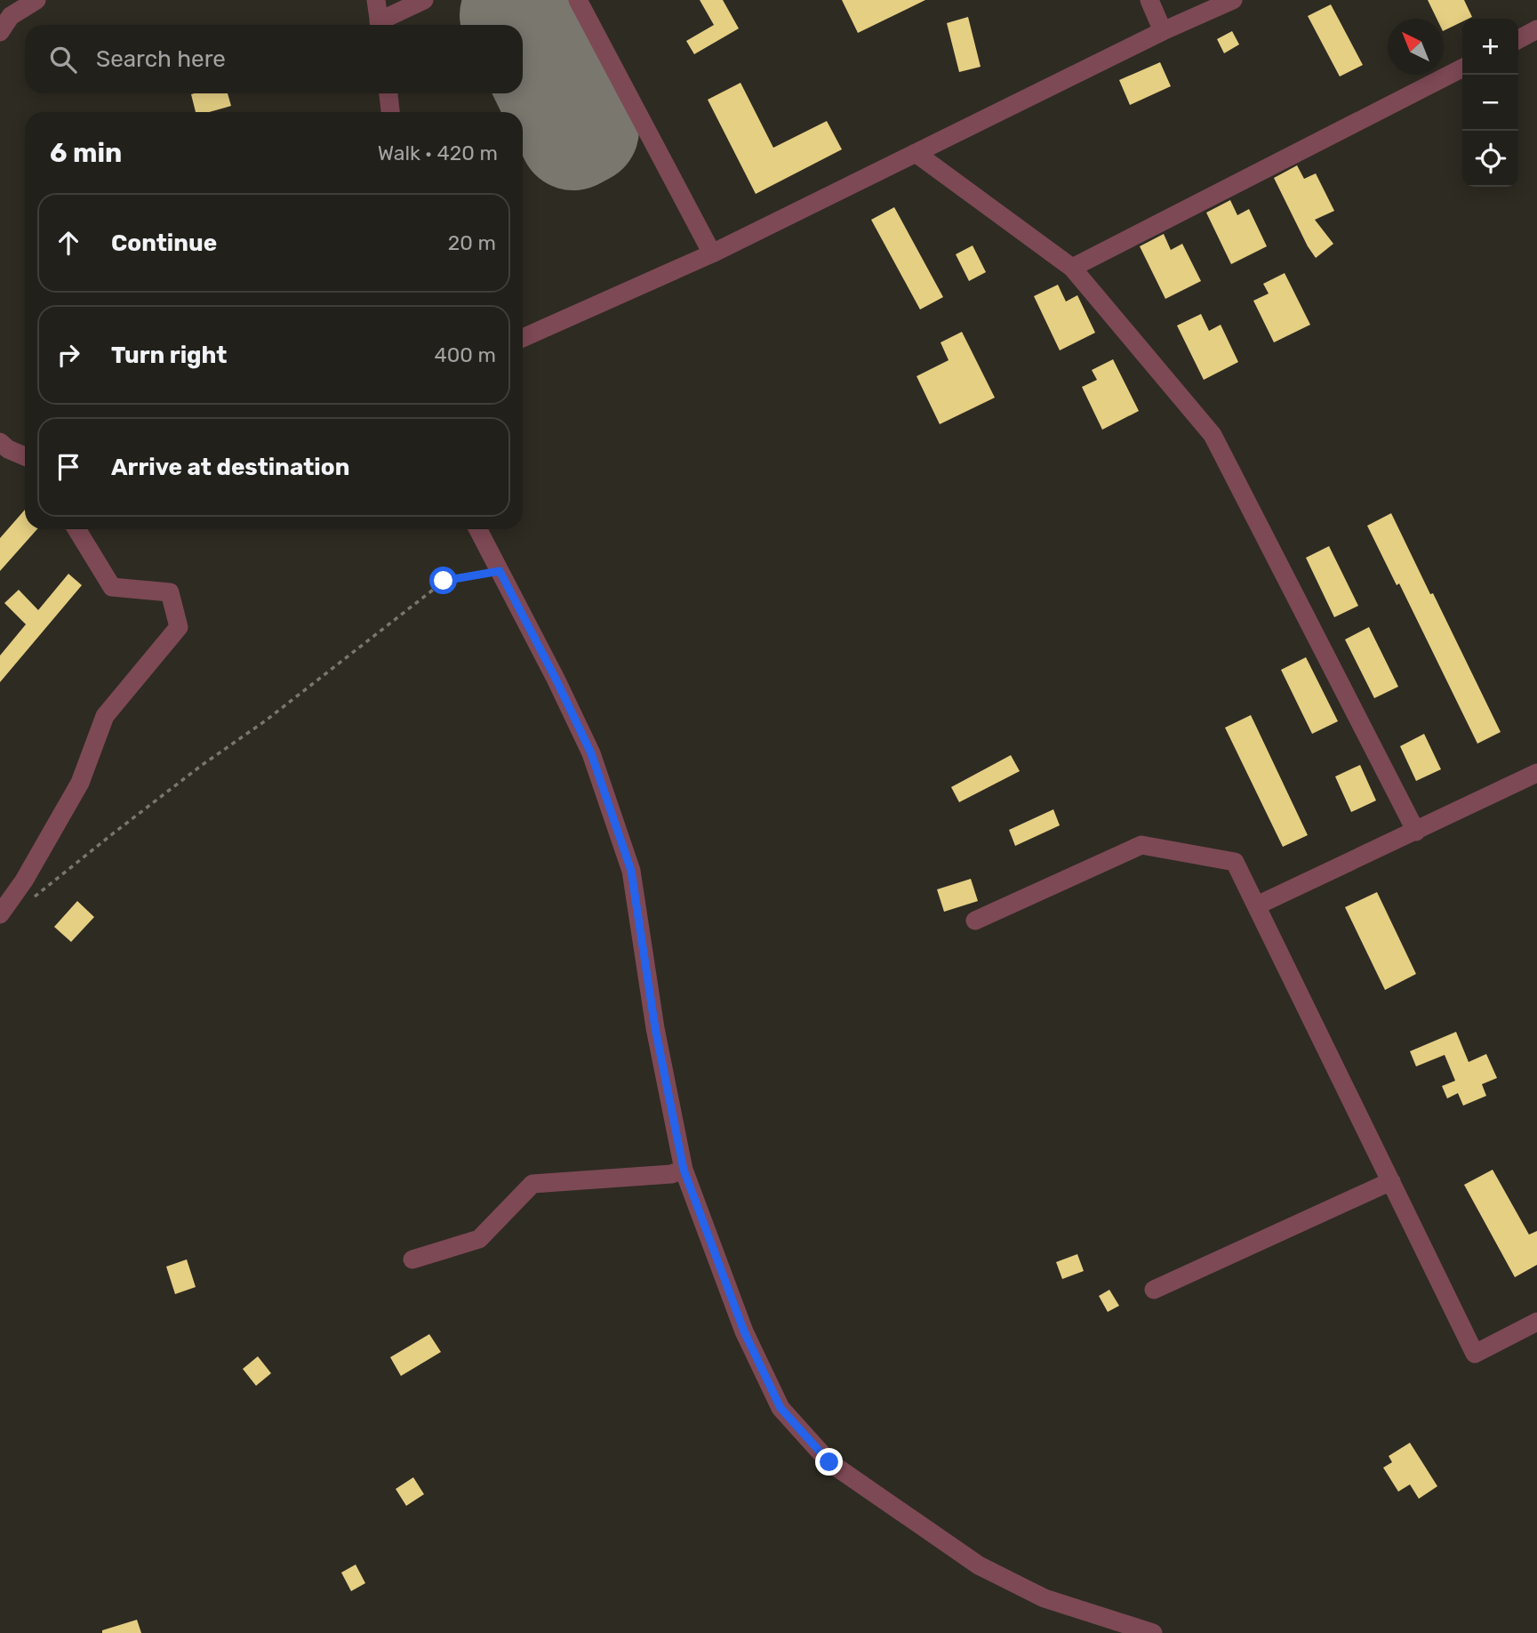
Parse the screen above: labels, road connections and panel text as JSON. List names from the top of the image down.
{
  "north": "top left",
  "page": {
    "map_buttons": ["+", "−"],
    "search": "Search here",
    "heading": ["6 min", "Walk · 420 m"],
    "list": [
      ["Continue", "20 m"],
      ["Turn right", "400 m"],
      "Arrive at destination"
    ]
  }
}
